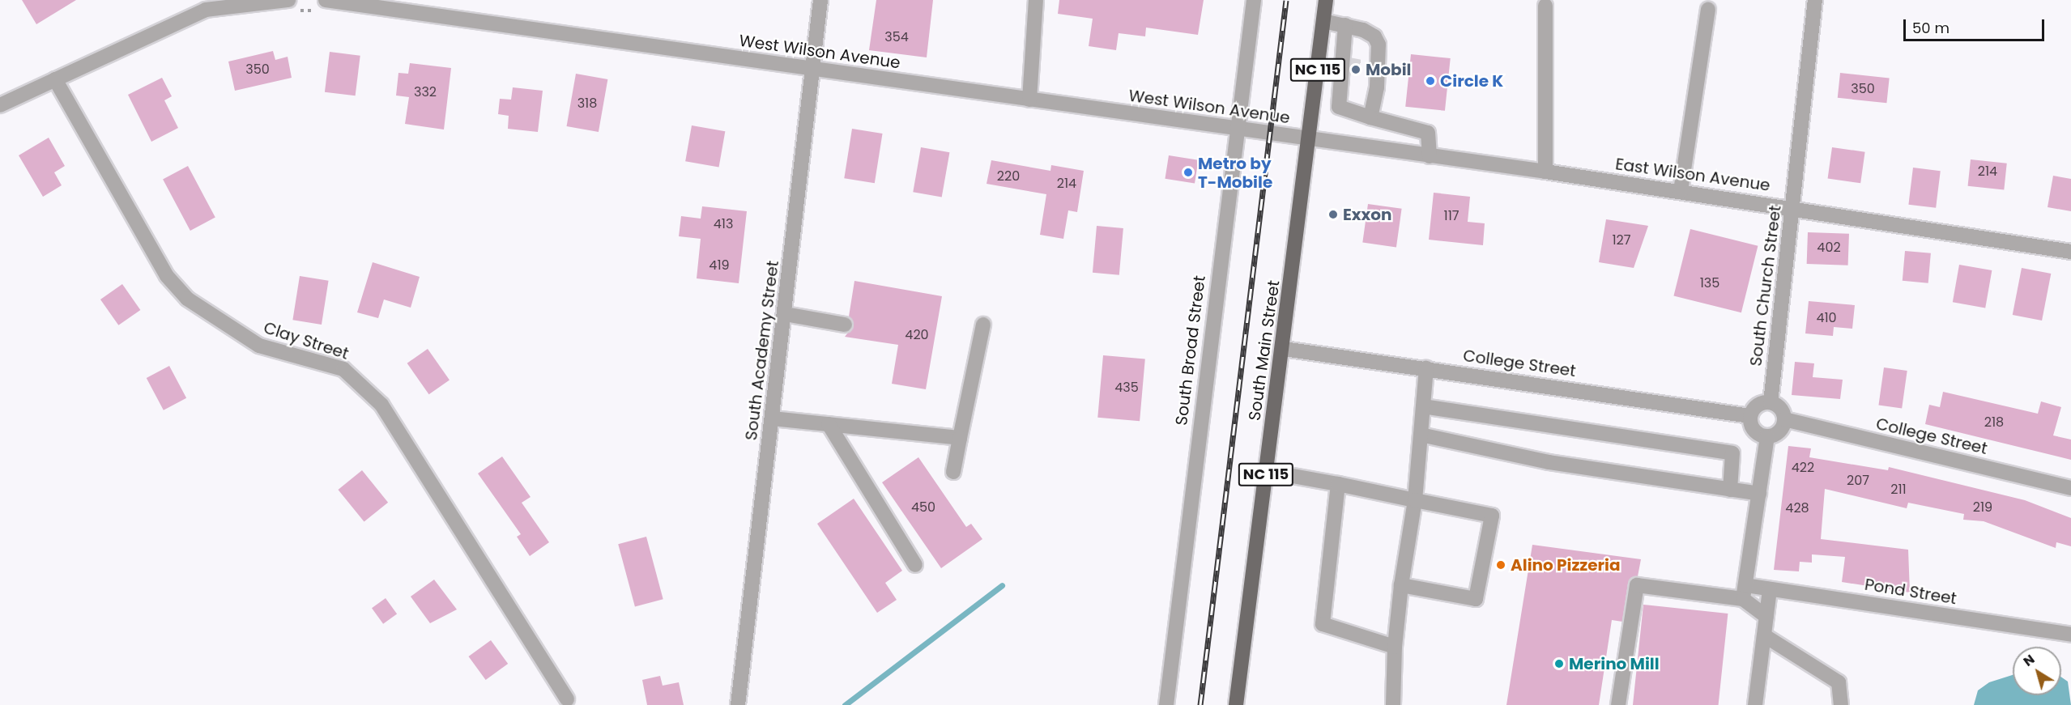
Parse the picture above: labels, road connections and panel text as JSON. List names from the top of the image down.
{
  "streets": {
    "main road": ["NC 115", "South Main Street"],
    "street": [
      "West Wilson Avenue",
      "East Wilson Avenue",
      "South Church Street",
      "Clay Street",
      "South Academy Street",
      "South Broad Street",
      "College Street",
      "Pond Street"
    ]
  },
  "crossings": [
    ["West Wilson Avenue", "East Wilson Avenue"],
    ["West Wilson Avenue", "South Academy Street"],
    ["West Wilson Avenue", "South Broad Street"],
    ["West Wilson Avenue", "South Main Street"],
    ["East Wilson Avenue", "South Church Street"],
    ["East Wilson Avenue", "South Main Street"],
    ["South Church Street", "College Street"],
    ["South Main Street", "College Street"]
  ],
  "places": [
    "Mobil",
    "Circle K",
    "Metro by T-Mobile",
    "Exxon",
    "Alino Pizzeria",
    "Merino Mill"
  ],
  "house_numbers": [
    "354",
    "350",
    "350",
    "332",
    "318",
    "214",
    "220",
    "214",
    "117",
    "413",
    "127",
    "402",
    "419",
    "135",
    "410",
    "420",
    "435",
    "218",
    "422",
    "207",
    "211",
    "450",
    "219",
    "428"
  ],
  "scale_bar": "50 m",
  "north": "top left"
}
